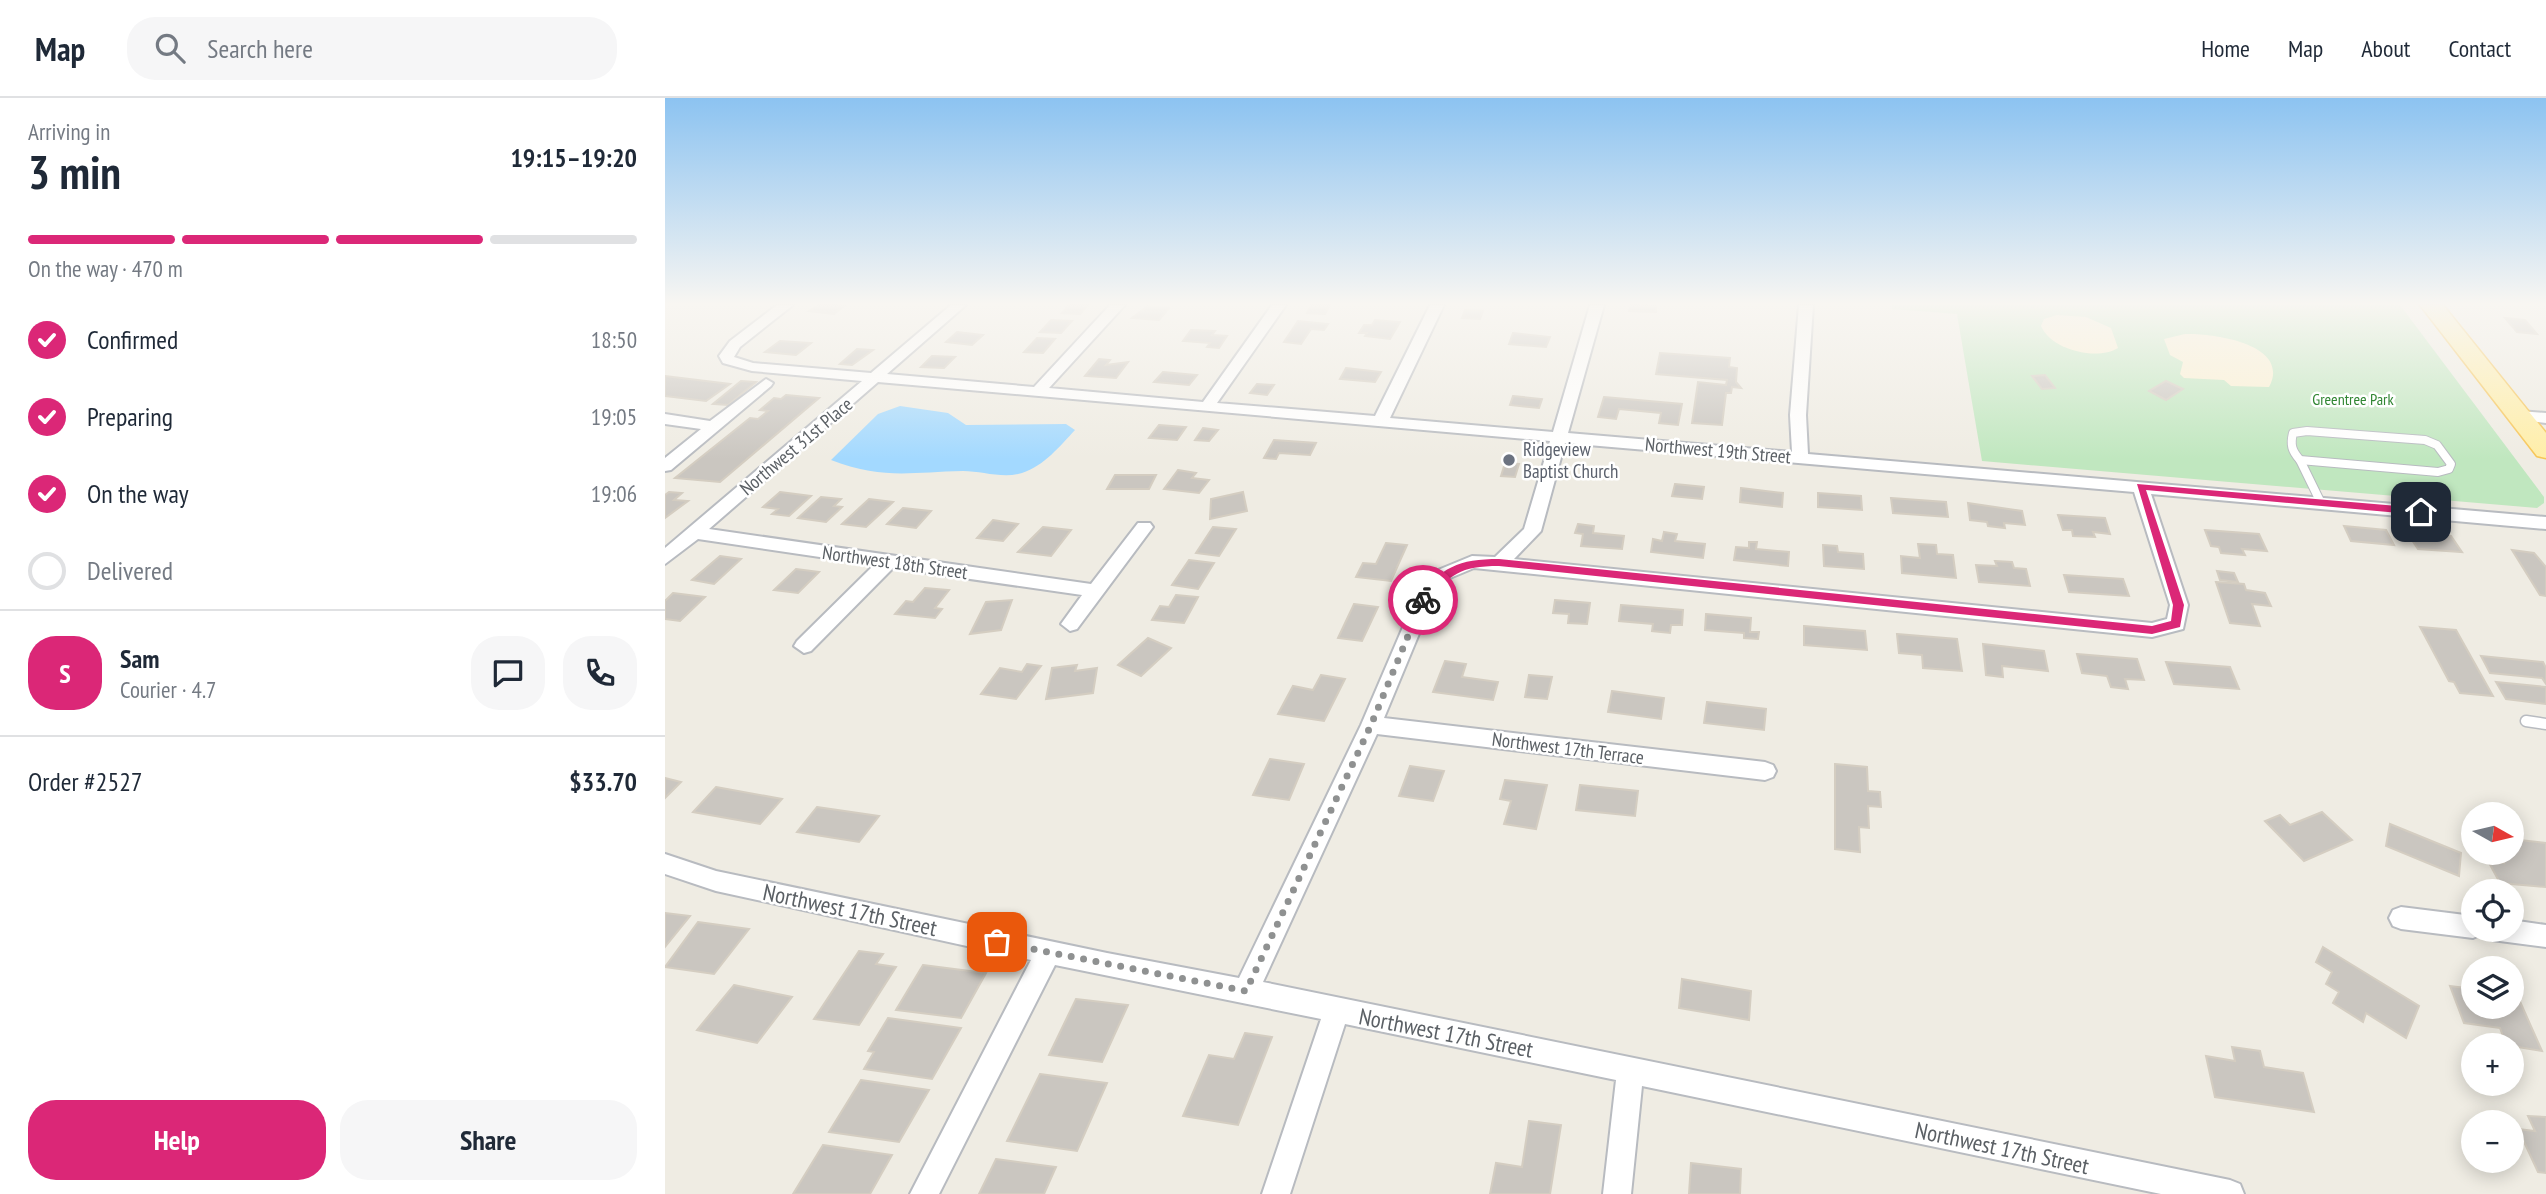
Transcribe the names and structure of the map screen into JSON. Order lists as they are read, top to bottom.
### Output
{
  "streets": {
    "street": [
      "Northwest 31st Place",
      "Northwest 19th Street",
      "Northwest 18th Street",
      "Northwest 17th Terrace",
      "Northwest 17th Street"
    ]
  },
  "crossings": [
    ["Northwest 31st Place", "Northwest 19th Street"],
    ["Northwest 31st Place", "Northwest 18th Street"]
  ],
  "parks": ["Greentree Park"],
  "places": ["Ridgeview Baptist Church"],
  "north": "right",
  "page": {
    "header": "Map",
    "search": "Search here",
    "nav": [
      "Home",
      "Map",
      "About",
      "Contact"
    ],
    "heading": ["3 min", "Arriving in", "19:15–19:20"],
    "panel": [
      "Sam",
      "Courier · 4.7",
      "Order #2527",
      "$33.70"
    ],
    "bar": "On the way · 470 m",
    "list": [
      ["Confirmed", "18:50"],
      ["Preparing", "19:05"],
      ["On the way", "19:06"],
      "Delivered"
    ],
    "round": "S",
    "map_buttons": ["+", "−"],
    "buttons": ["Help", "Share"]
  }
}
